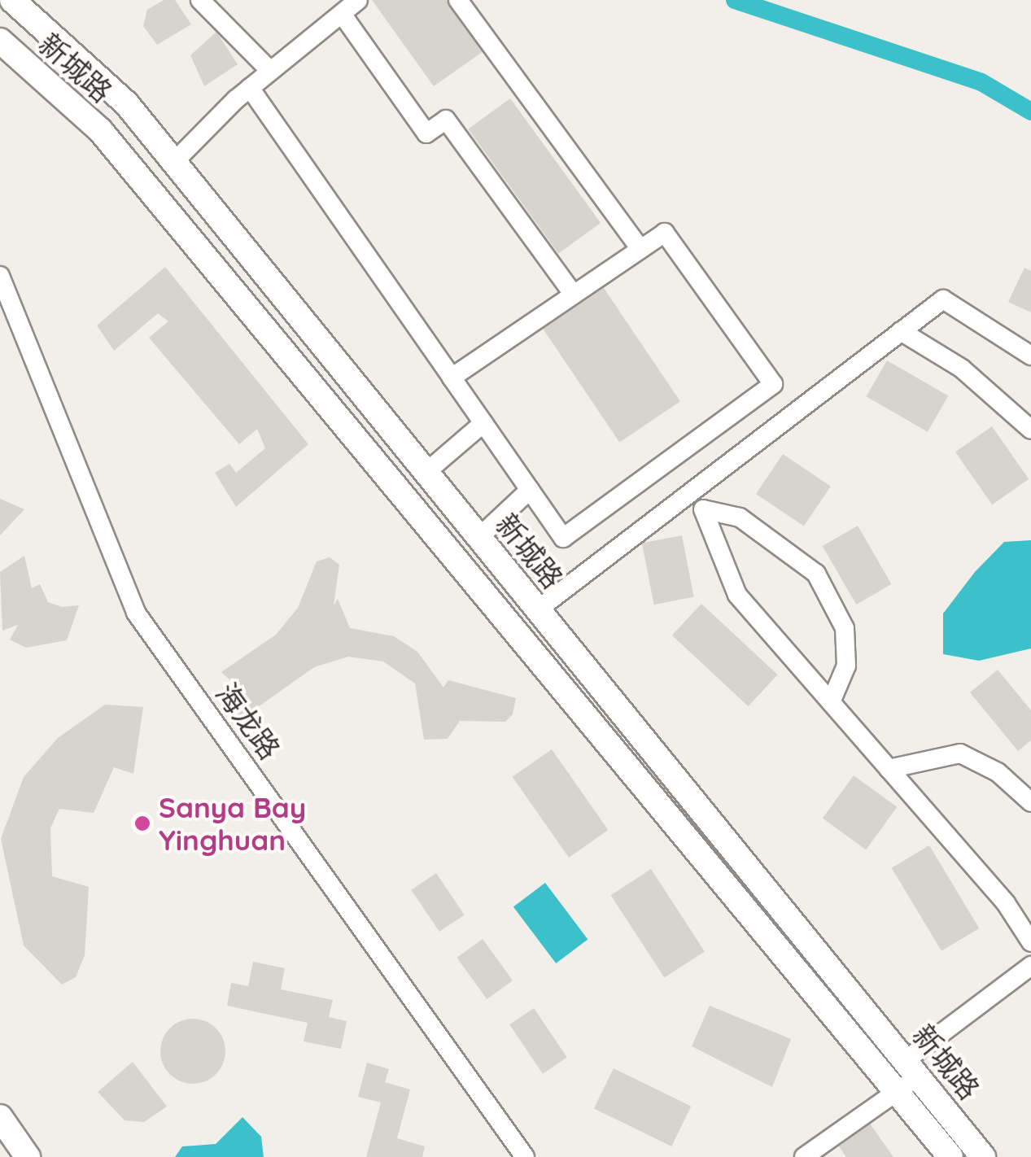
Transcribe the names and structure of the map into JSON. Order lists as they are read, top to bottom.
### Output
{
  "streets": {
    "main road": ["新城路"],
    "street": ["海龙路"]
  },
  "places": ["Sanya Bay Yinghuan"]
}
